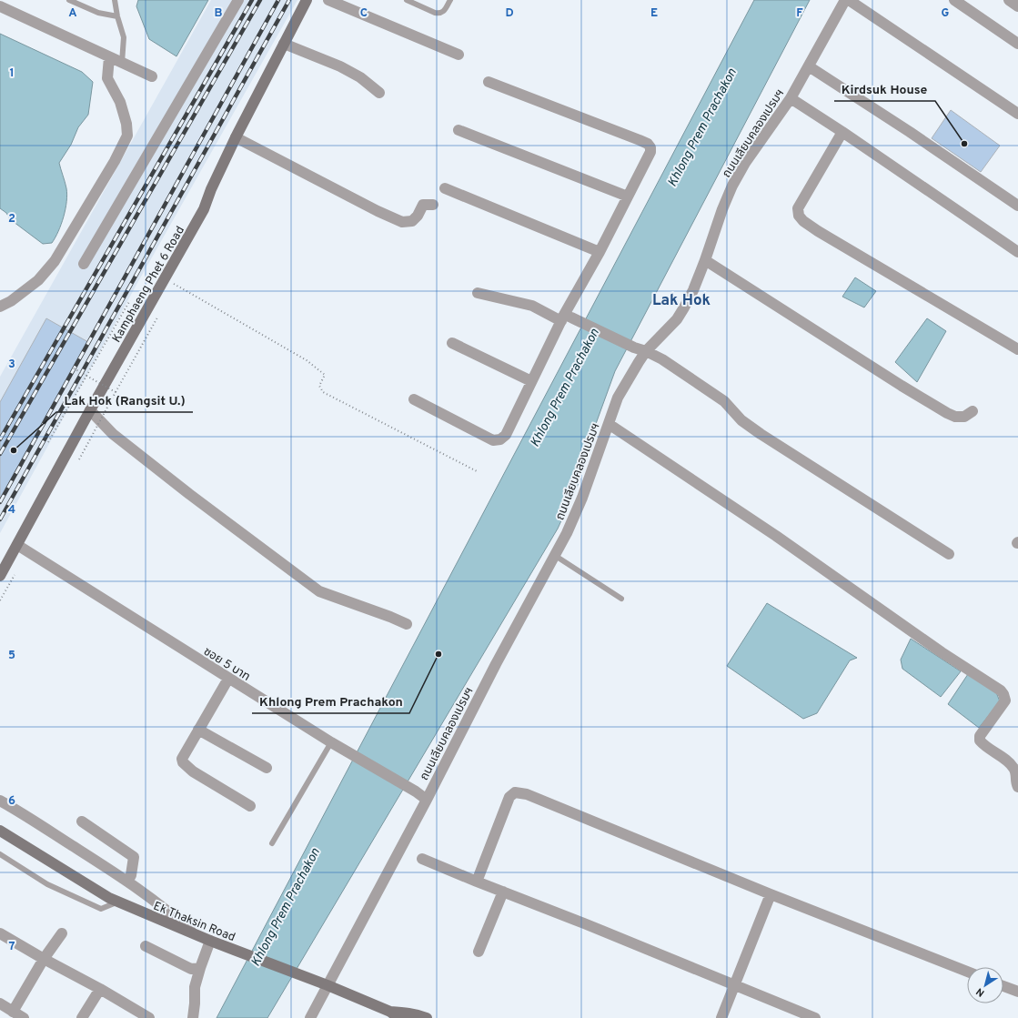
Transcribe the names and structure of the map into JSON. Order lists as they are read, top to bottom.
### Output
{
  "streets": {
    "main road": ["Kamphaeng Phet 6 Road", "Ek Thaksin Road"],
    "street": ["ถนนเลียบคลองเปรมฯ", "ซอย 5 บาท"]
  },
  "crossings": [
    ["ถนนเลียบคลองเปรมฯ", "ซอย 5 บาท"],
    ["ถนนเลียบคลองเปรมฯ", "Ek Thaksin Road"],
    ["Kamphaeng Phet 6 Road", "ซอย 5 บาท"]
  ],
  "districts": ["Lak Hok"],
  "water": ["Khlong Prem Prachakon"],
  "places": ["Kirdsuk House", "Lak Hok (Rangsit U.)", "Khlong Prem Prachakon"],
  "north": "bottom left",
  "grid": {
    "columns": [
      "A",
      "B",
      "C",
      "D",
      "E",
      "F",
      "G"
    ],
    "rows": [
      "1",
      "2",
      "3",
      "4",
      "5",
      "6",
      "7"
    ]
  }
}
